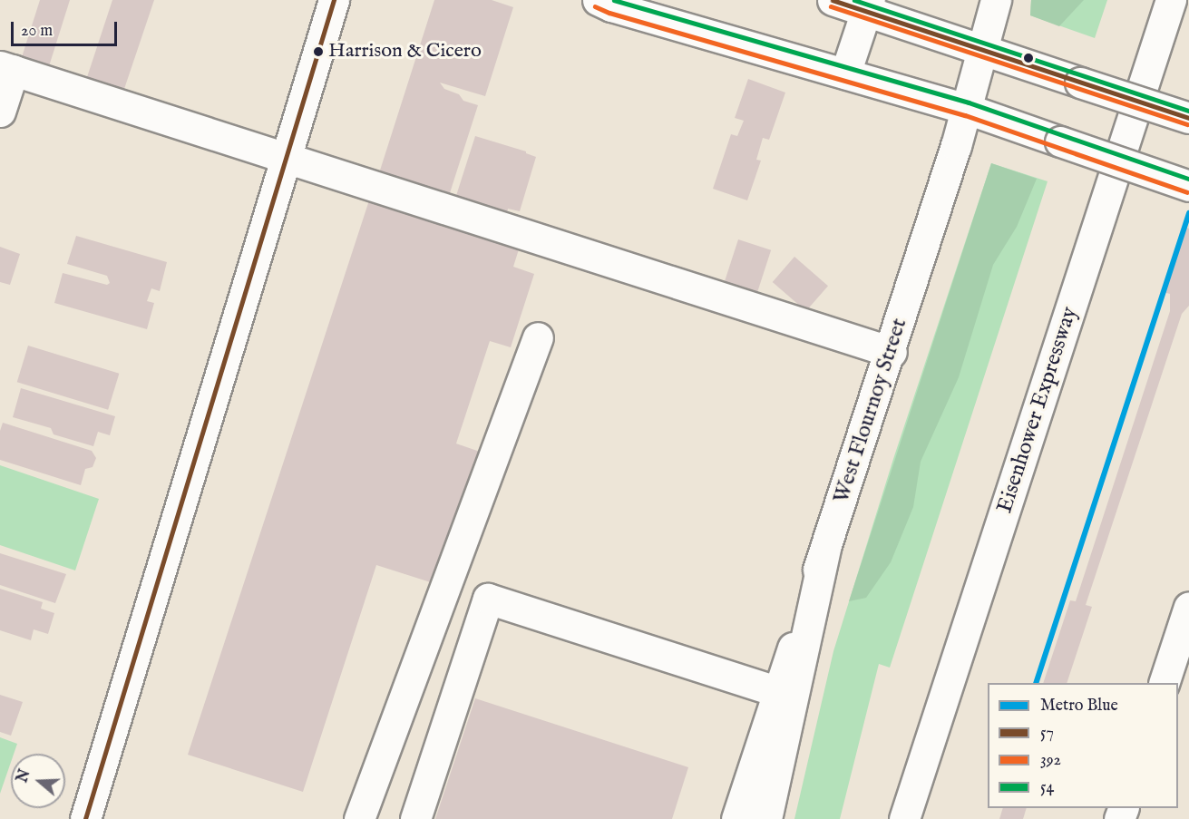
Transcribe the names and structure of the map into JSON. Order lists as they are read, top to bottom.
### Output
{
  "streets": {
    "main road": ["Eisenhower Expressway", "West Flournoy Street"]
  },
  "places": ["Harrison & Cicero"],
  "lines": [
    "transit line 57",
    "transit line 54",
    "transit line 392",
    "metro line Blue"
  ],
  "legend": [
    "Metro Blue",
    "57",
    "392",
    "54"
  ],
  "scale_bar": "20 m",
  "north": "left"
}
